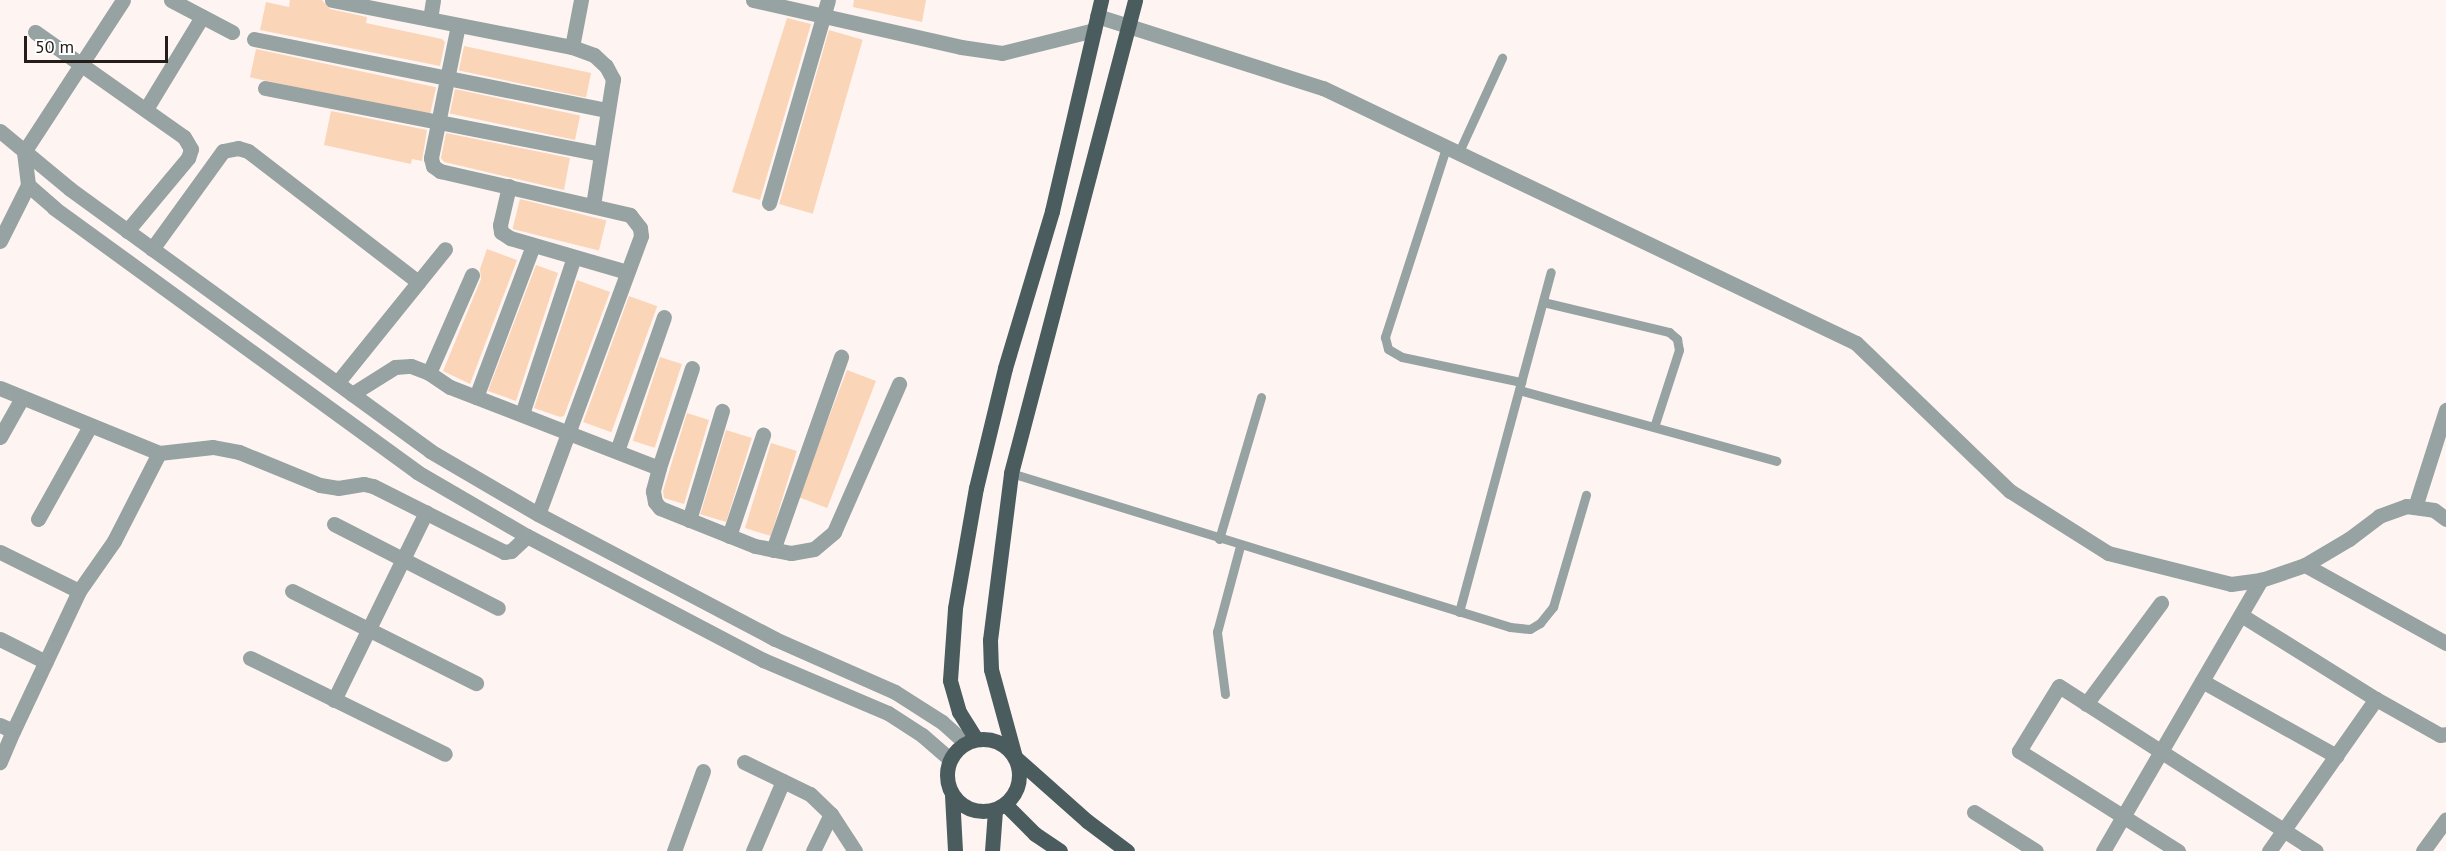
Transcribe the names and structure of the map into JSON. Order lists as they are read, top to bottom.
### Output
{
  "scale_bar": "50 m"
}
